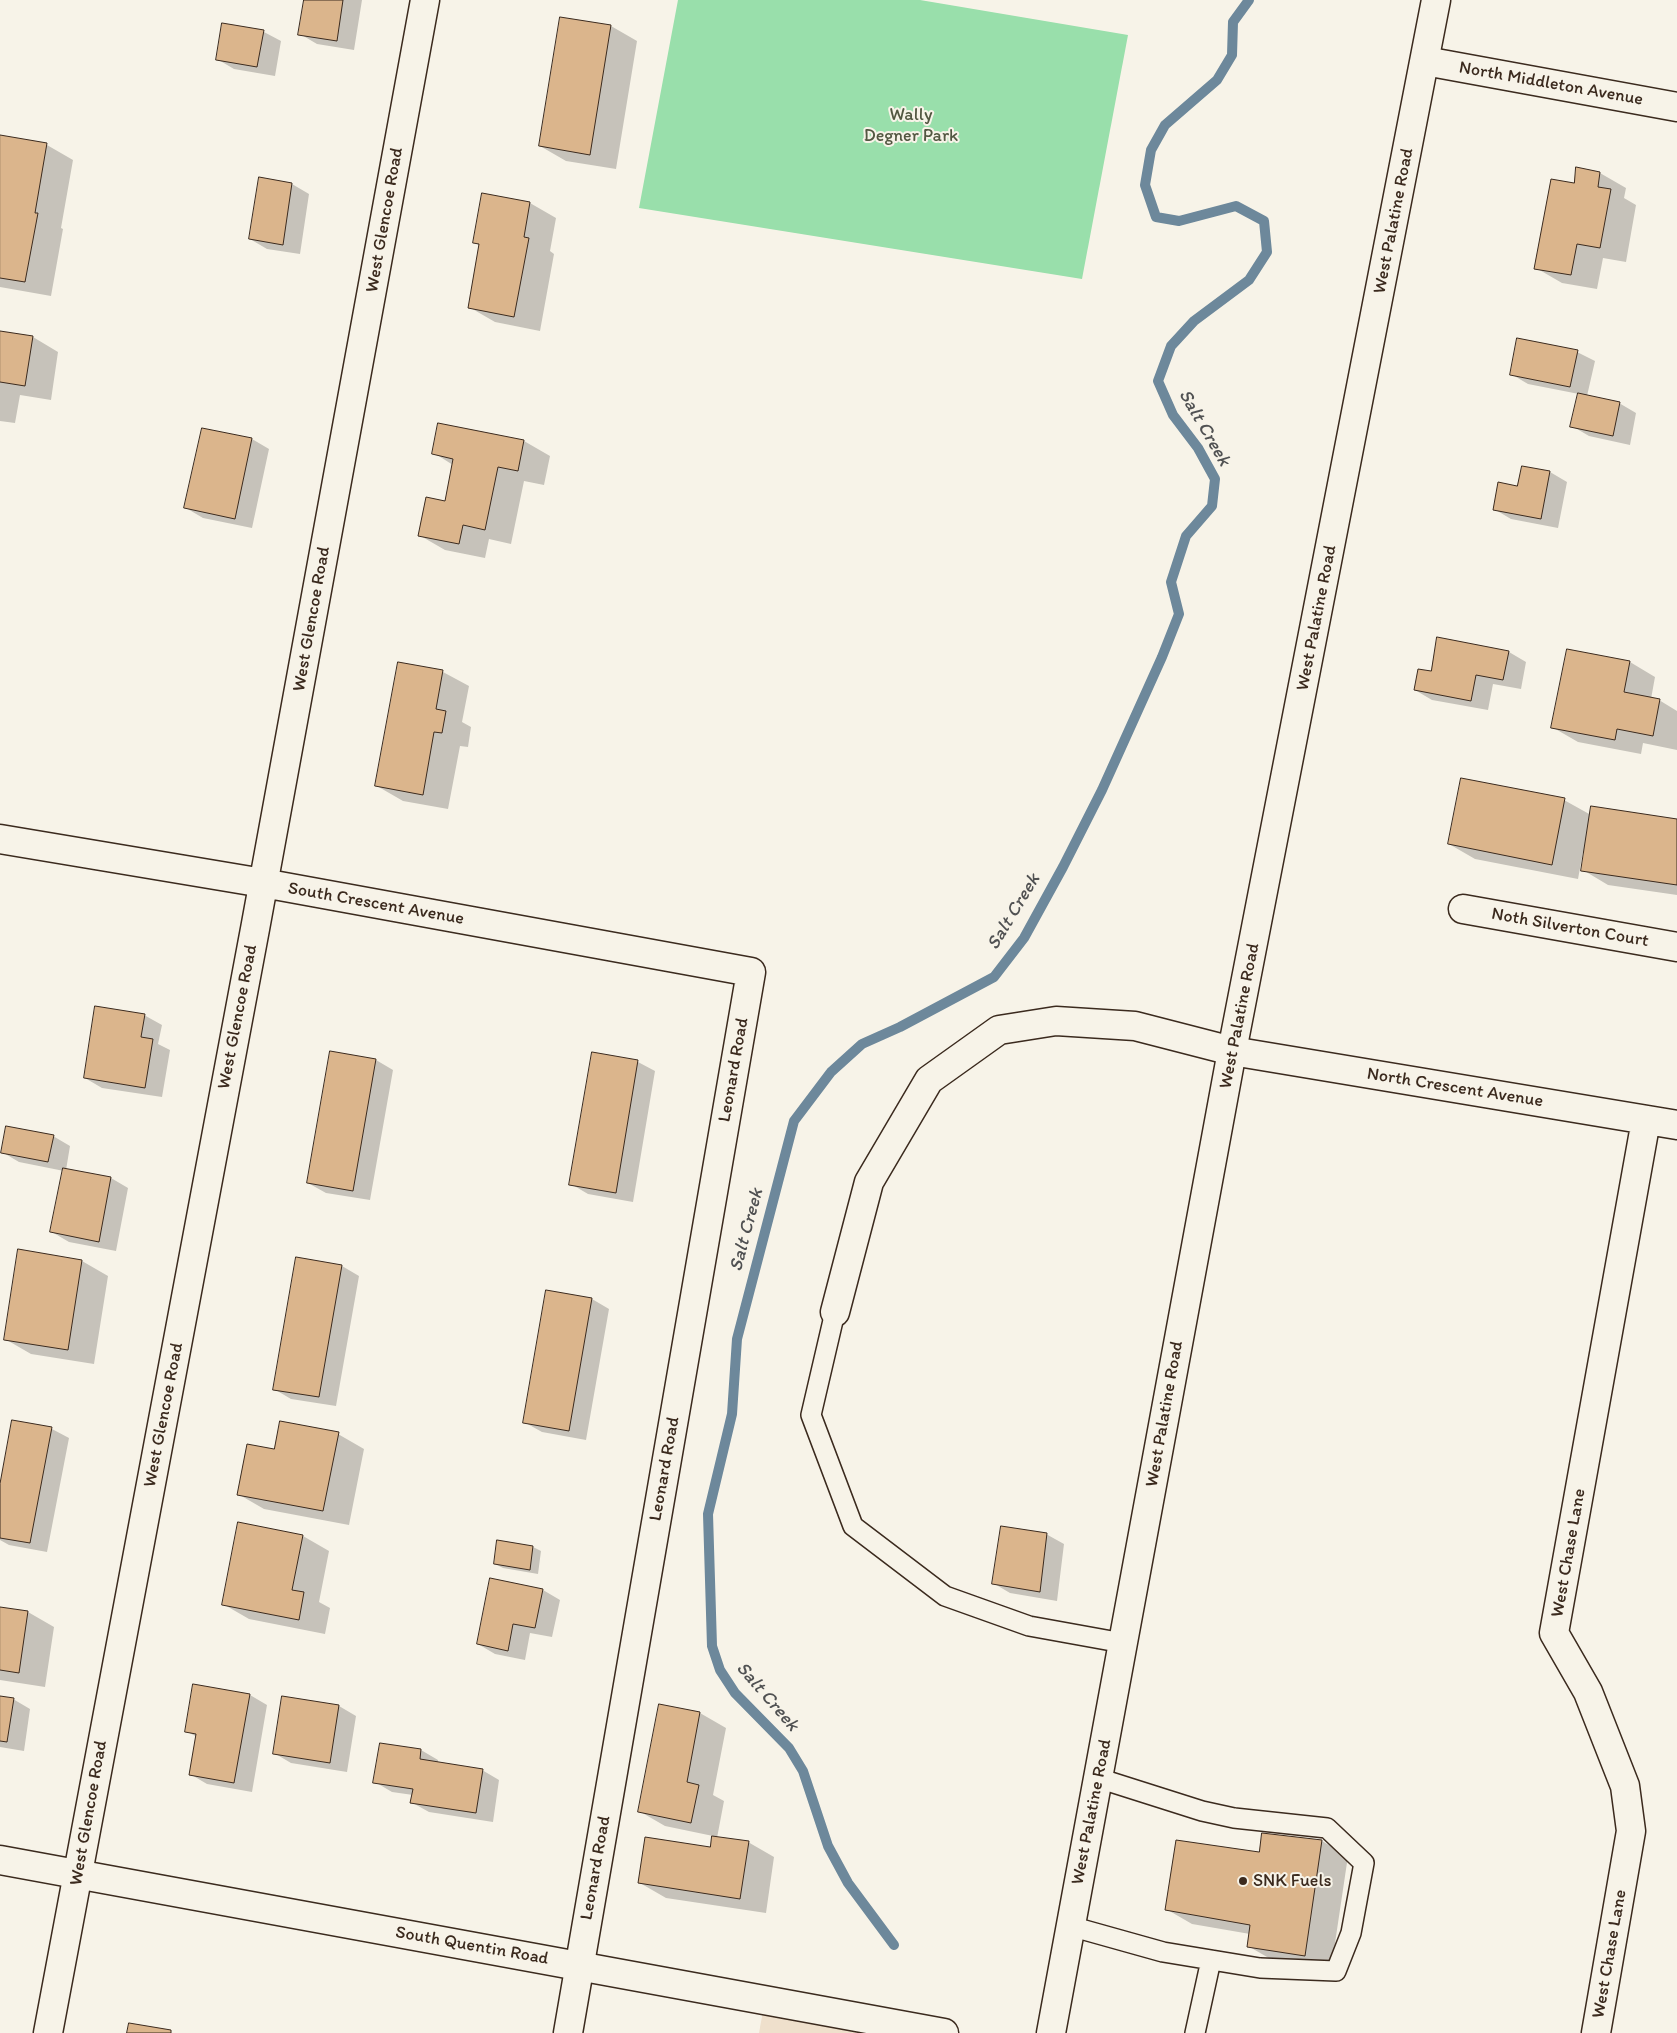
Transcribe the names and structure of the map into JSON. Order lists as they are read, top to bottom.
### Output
{
  "streets": {
    "street": [
      "North Middleton Avenue",
      "West Glencoe Road",
      "West Palatine Road",
      "South Crescent Avenue",
      "Noth Silverton Court",
      "Leonard Road",
      "North Crescent Avenue",
      "West Chase Lane",
      "South Quentin Road"
    ]
  },
  "crossings": [
    ["North Middleton Avenue", "West Palatine Road"],
    ["West Glencoe Road", "South Crescent Avenue"],
    ["West Glencoe Road", "South Quentin Road"],
    ["West Palatine Road", "North Crescent Avenue"],
    ["South Crescent Avenue", "Leonard Road"],
    ["Leonard Road", "South Quentin Road"],
    ["North Crescent Avenue", "West Chase Lane"]
  ],
  "water": ["Salt Creek"],
  "parks": ["Wally Degner Park"],
  "places": ["SNK Fuels"]
}
